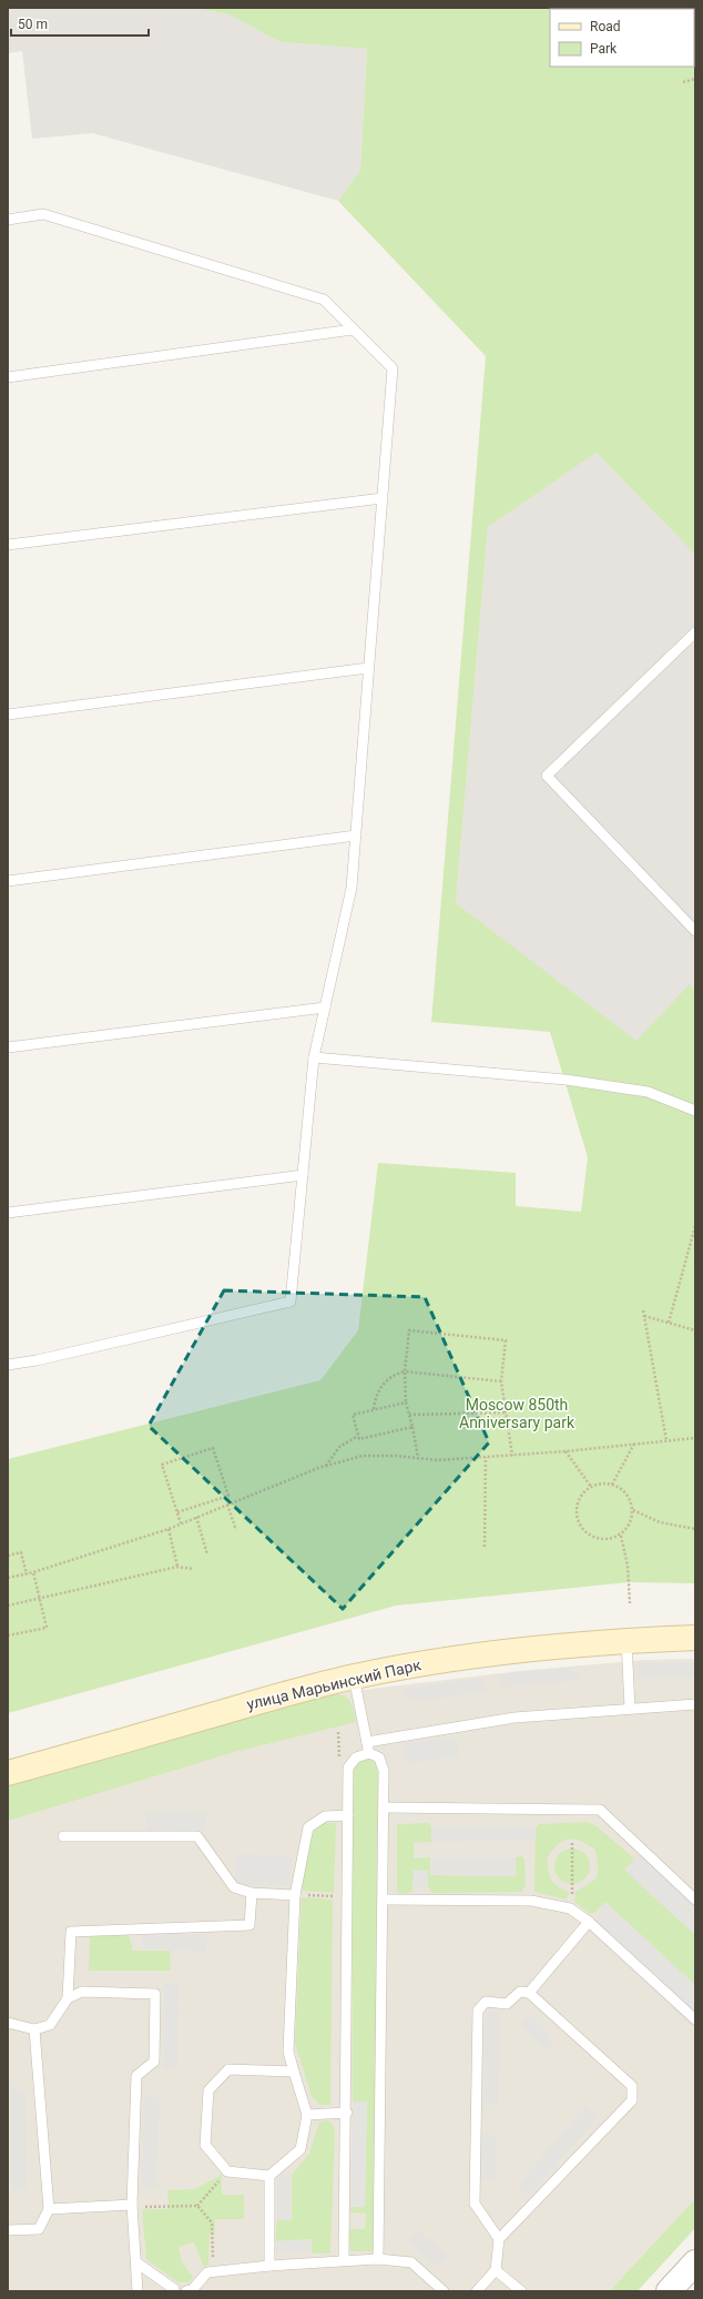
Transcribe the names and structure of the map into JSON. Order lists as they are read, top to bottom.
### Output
{
  "streets": {
    "main road": ["улица Марьинский Парк"]
  },
  "parks": ["Moscow 850th Anniversary park"],
  "legend": ["Road", "Park"],
  "scale_bar": "50 m"
}
